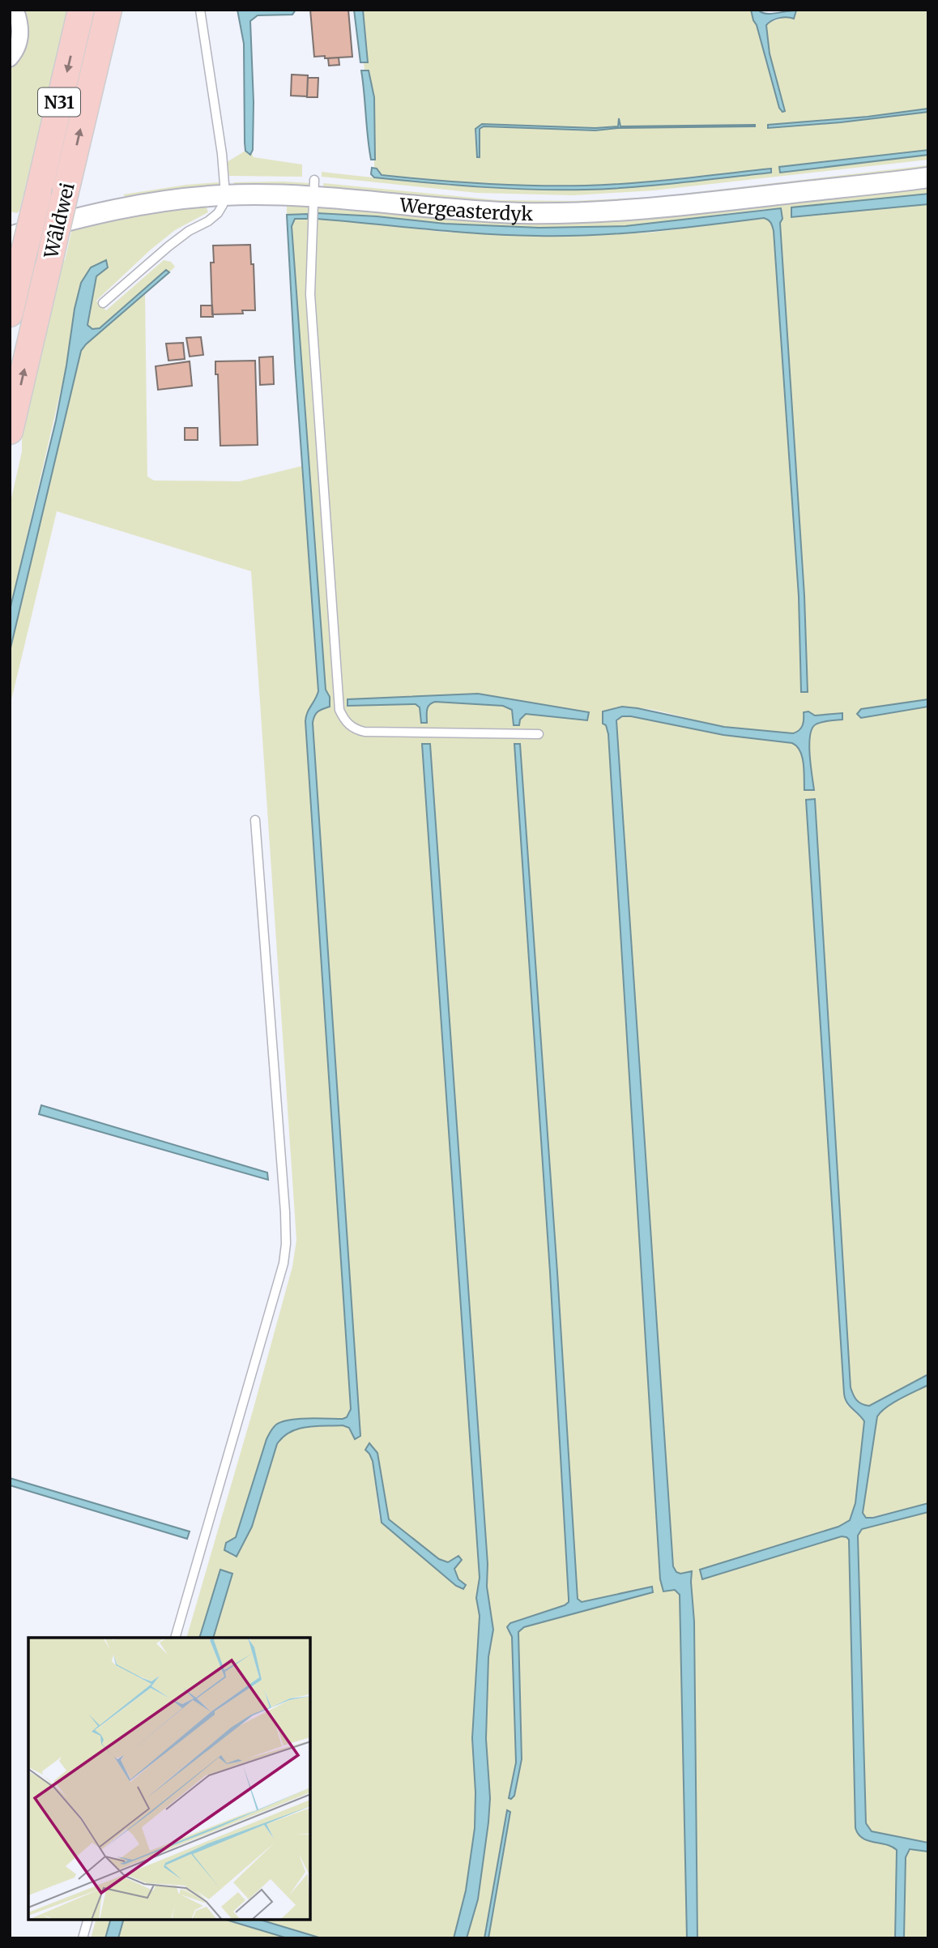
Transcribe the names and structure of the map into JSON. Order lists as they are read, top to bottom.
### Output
{
  "streets": {
    "highway": ["N31", "Wâldwei"],
    "street": ["Wergeasterdyk"]
  }
}
